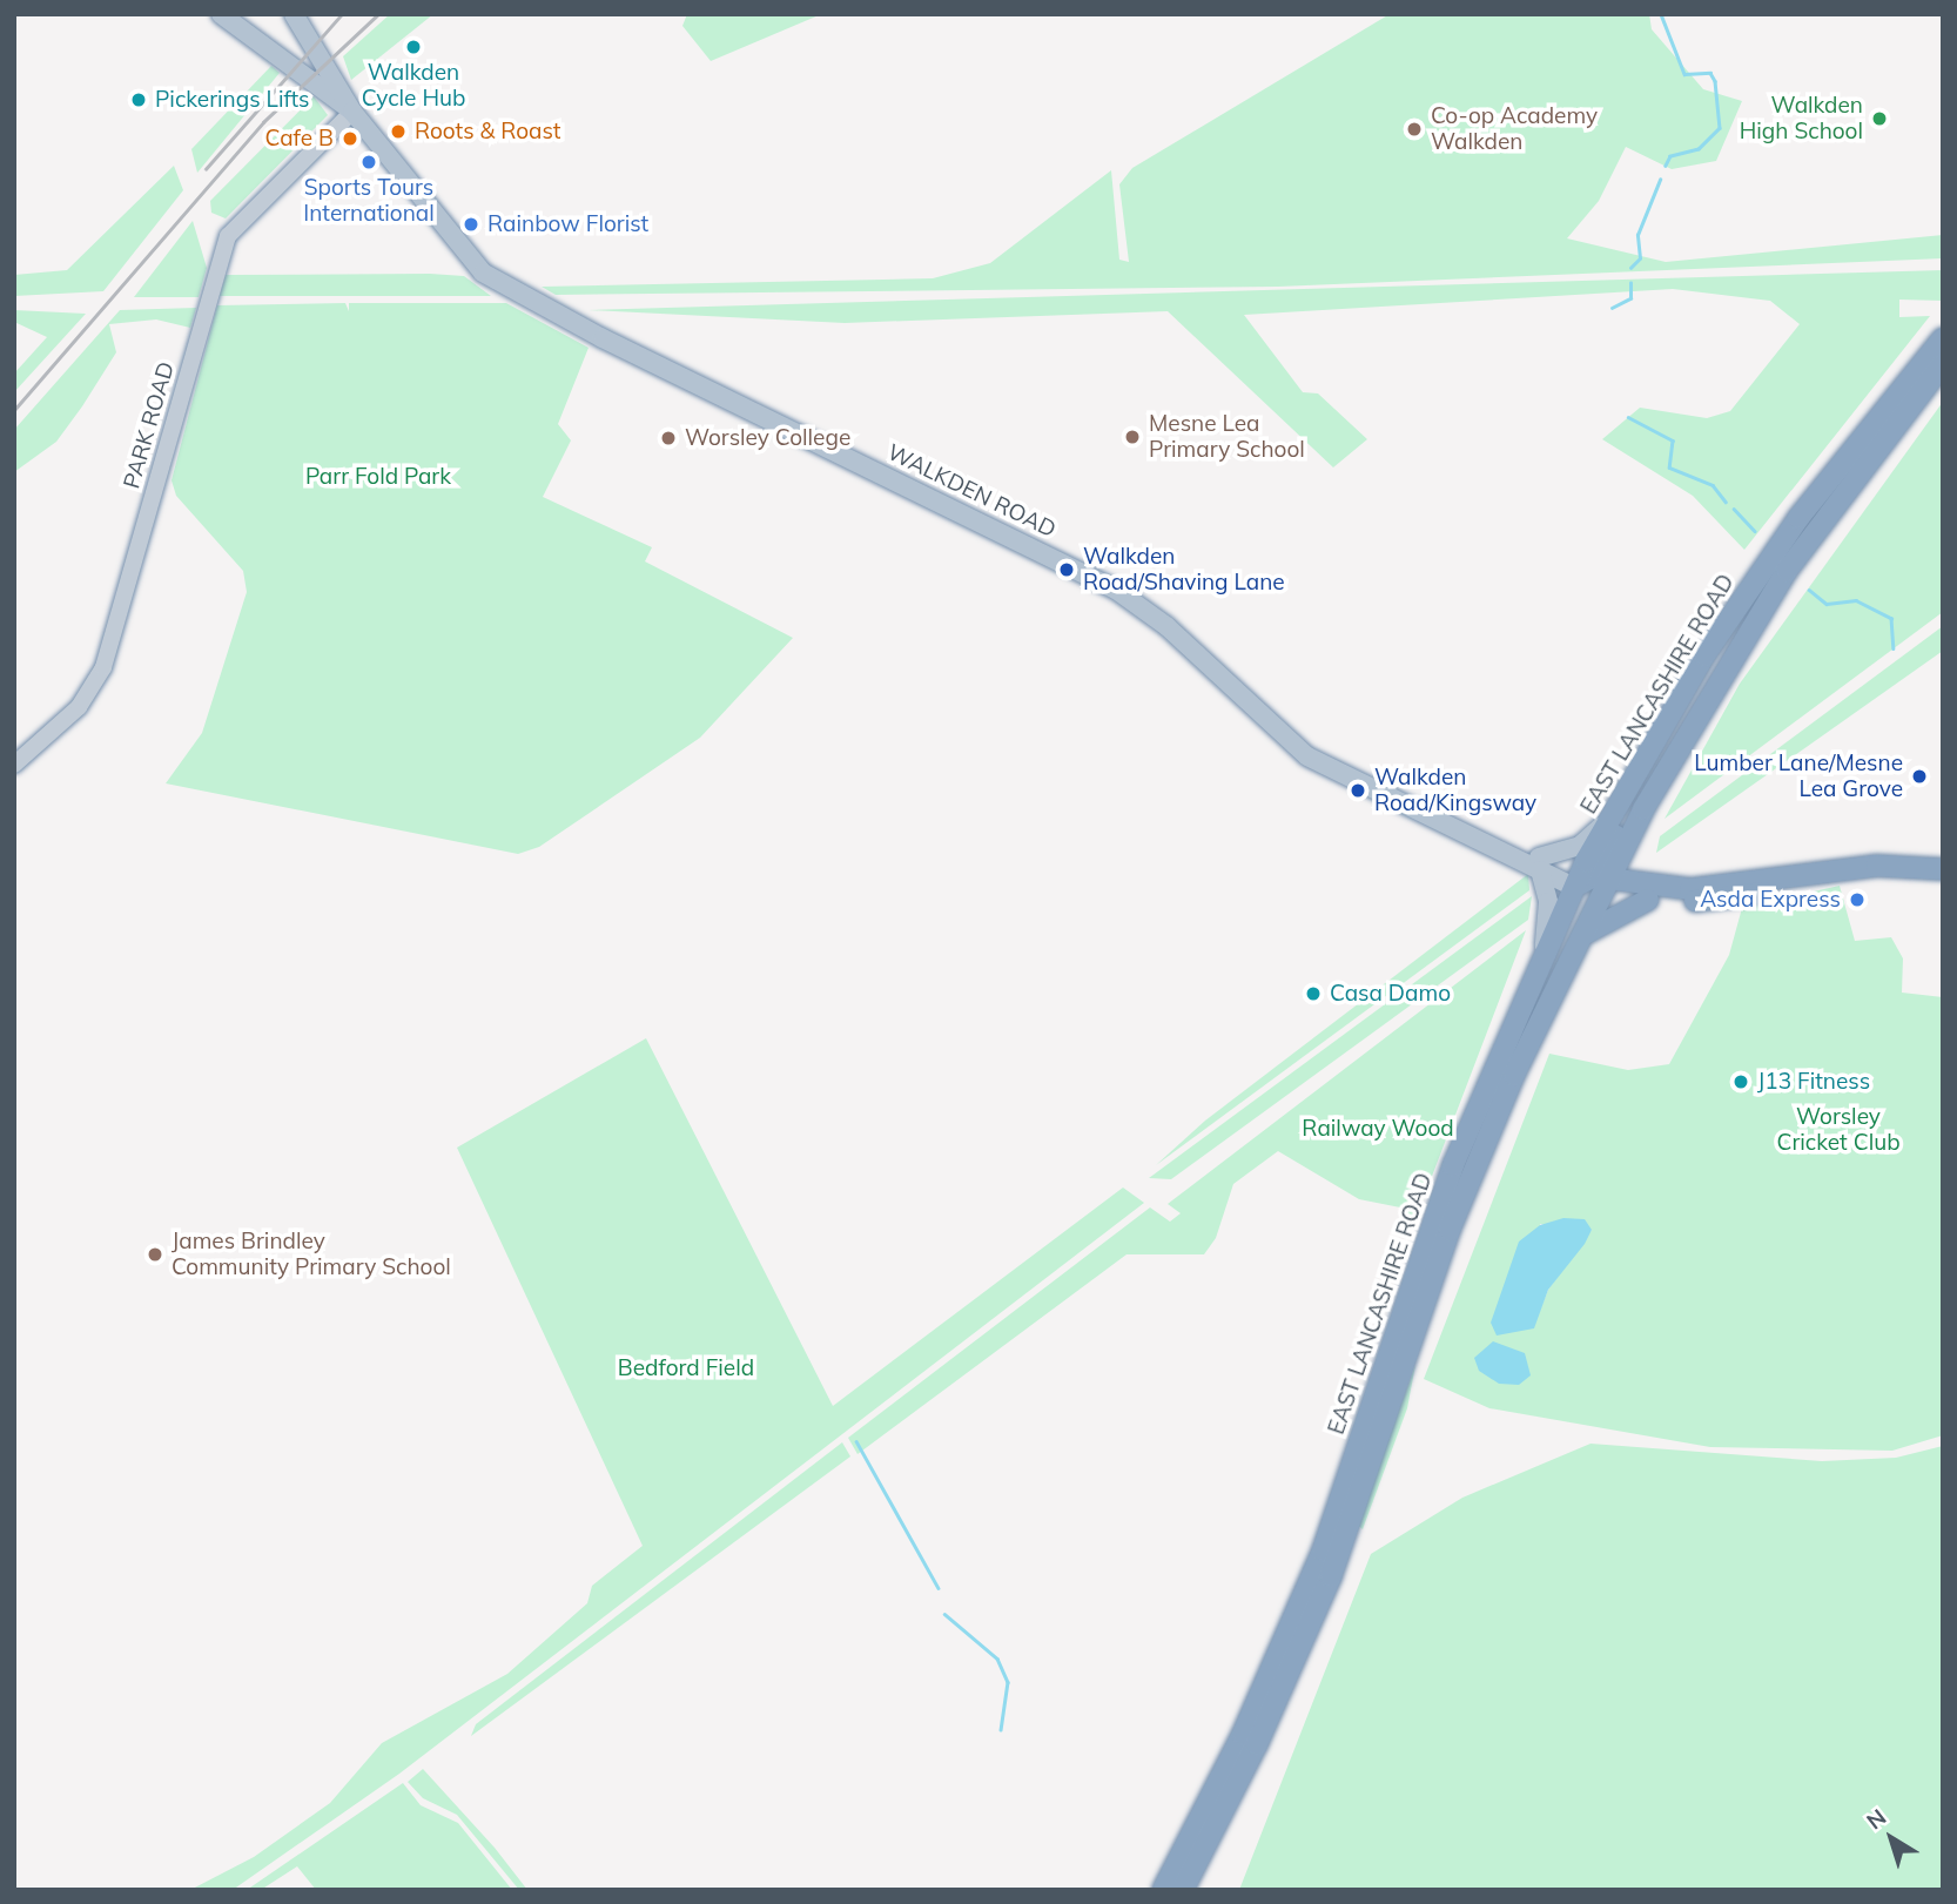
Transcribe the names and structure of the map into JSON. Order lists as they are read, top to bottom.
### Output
{
  "streets": {
    "highway": ["WALKDEN ROAD", "EAST LANCASHIRE ROAD"],
    "street": ["PARK ROAD"]
  },
  "crossings": [
    ["PARK ROAD", "WALKDEN ROAD"],
    ["WALKDEN ROAD", "EAST LANCASHIRE ROAD"]
  ],
  "parks": [
    "Parr Fold Park",
    "Worsley Cricket Club",
    "Railway Wood",
    "Bedford Field"
  ],
  "places": [
    "Walkden Cycle Hub",
    "Pickerings Lifts",
    "Walkden High School",
    "Co-op Academy Walkden",
    "Roots & Roast",
    "Cafe B",
    "Sports Tours International",
    "Rainbow Florist",
    "Mesne Lea Primary School",
    "Worsley College",
    "Walkden Road/Shaving Lane",
    "Lumber Lane/Mesne Lea Grove",
    "Walkden Road/Kingsway",
    "Asda Express",
    "Casa Damo",
    "J13 Fitness",
    "James Brindley Community Primary School"
  ],
  "north": "top left"
}
